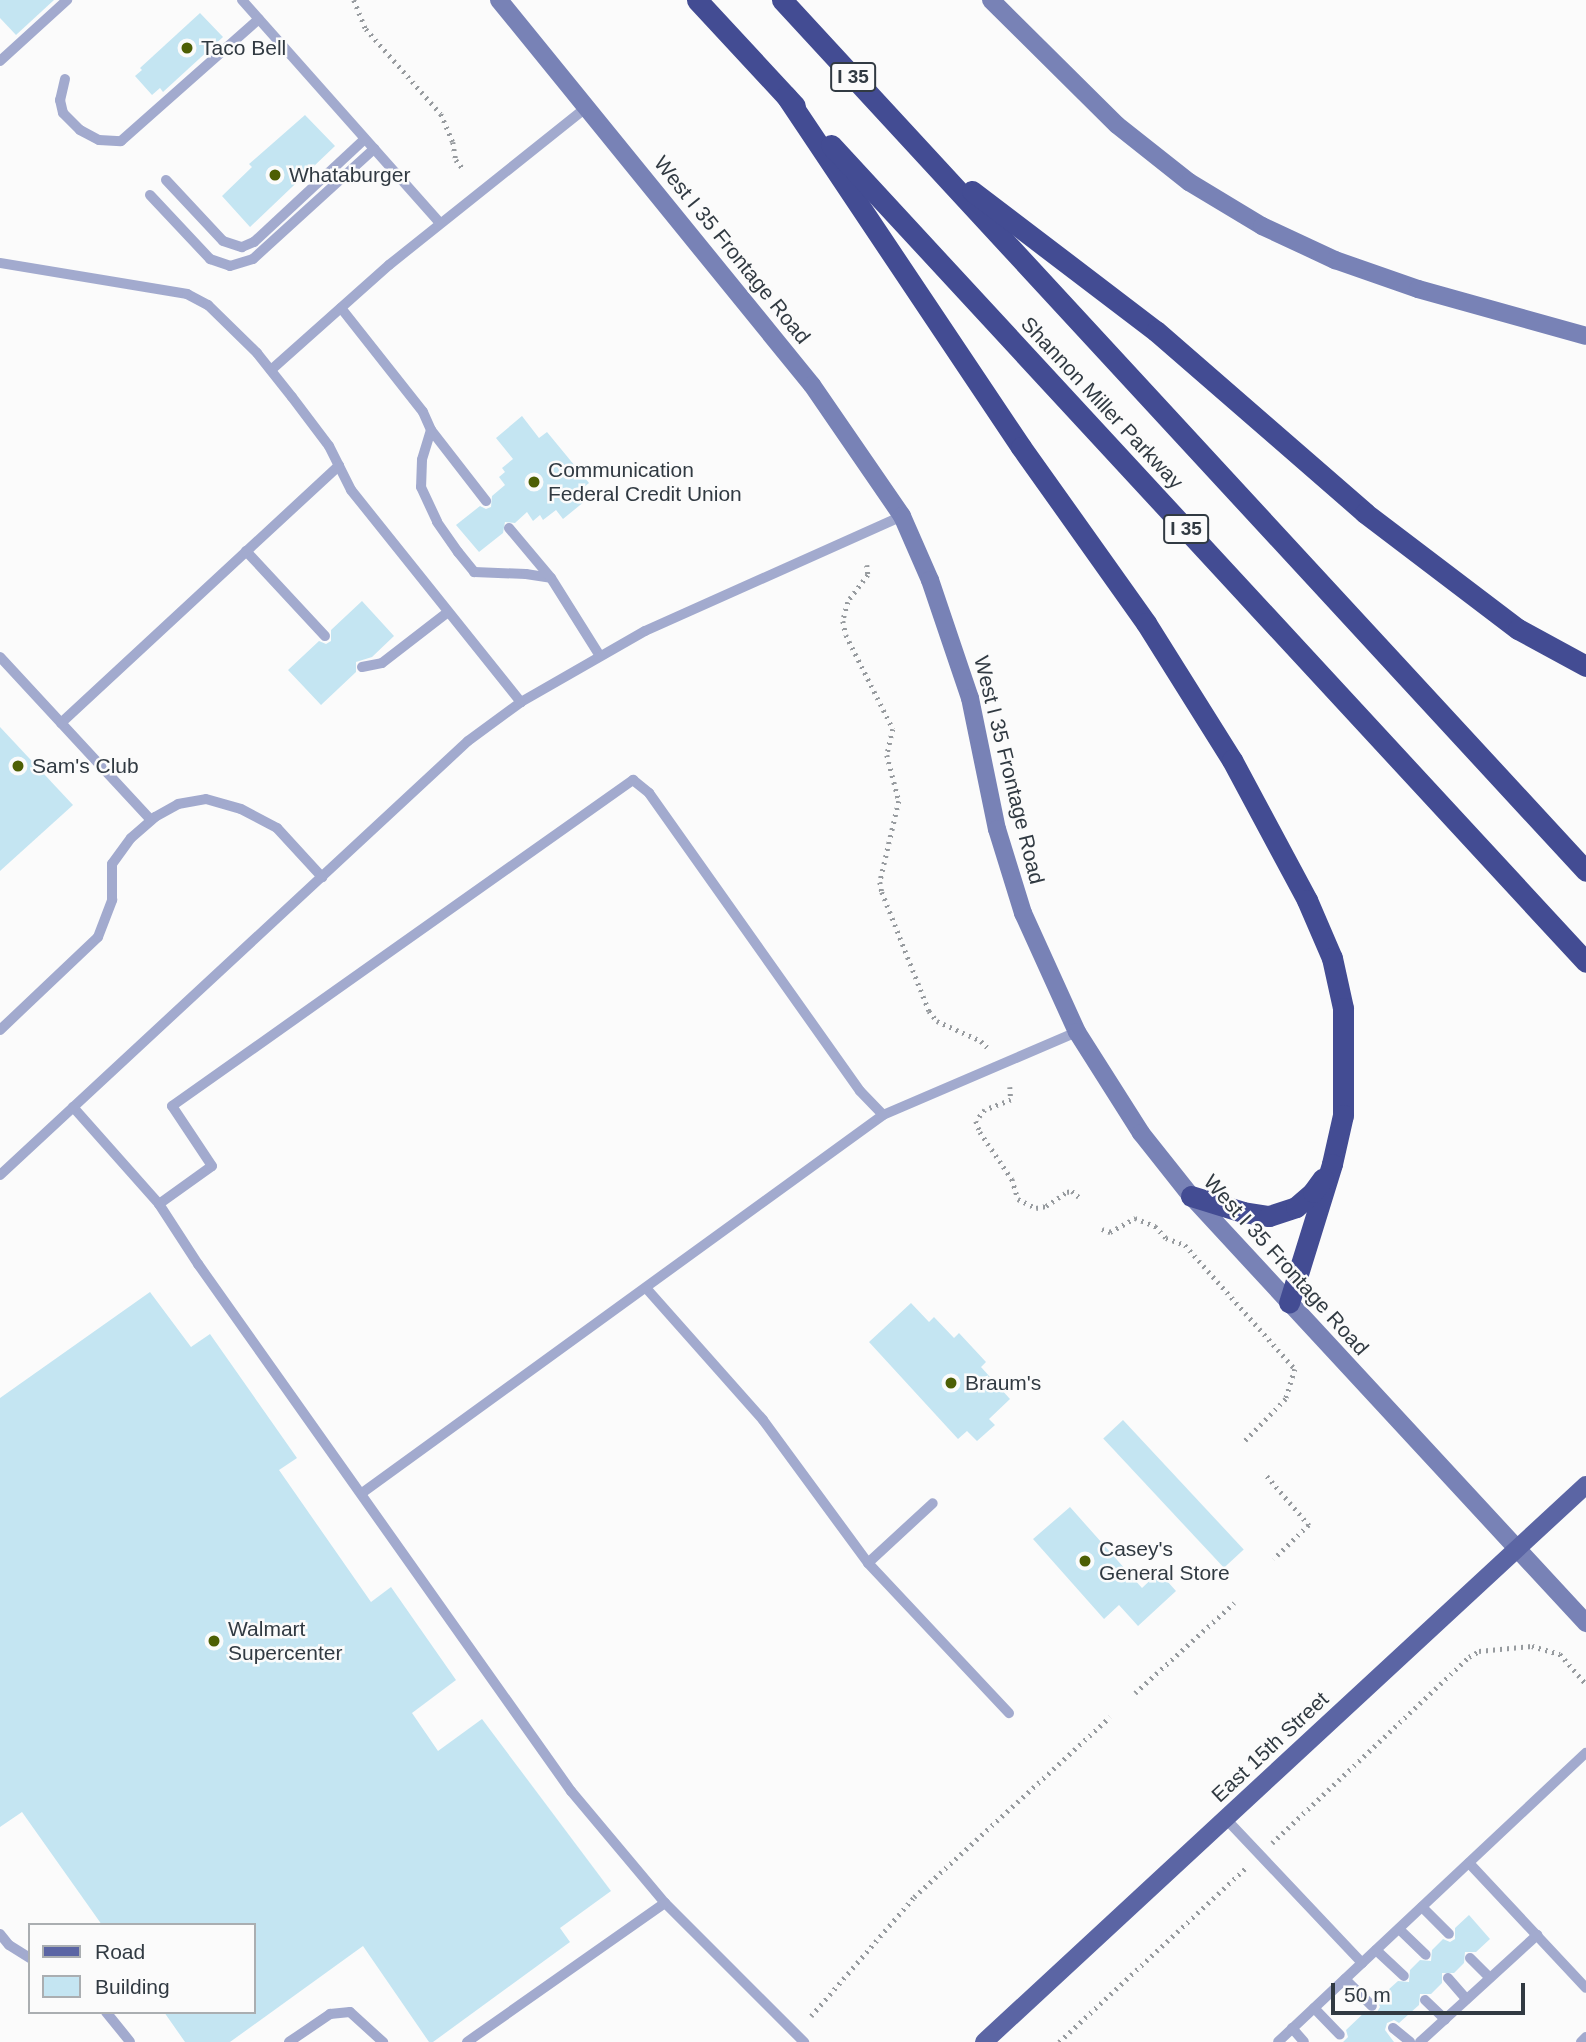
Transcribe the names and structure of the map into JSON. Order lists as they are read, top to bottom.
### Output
{
  "streets": {
    "highway": ["I 35", "Shannon Miller Parkway"],
    "main road": ["East 15th Street"],
    "street": ["West I 35 Frontage Road"]
  },
  "crossings": [
    ["West I 35 Frontage Road", "East 15th Street"]
  ],
  "places": [
    "Taco Bell",
    "Whataburger",
    "Communication Federal Credit Union",
    "Sam's Club",
    "Braum's",
    "Casey's General Store",
    "Walmart Supercenter"
  ],
  "legend": ["Road", "Building"],
  "scale_bar": "50 m"
}
